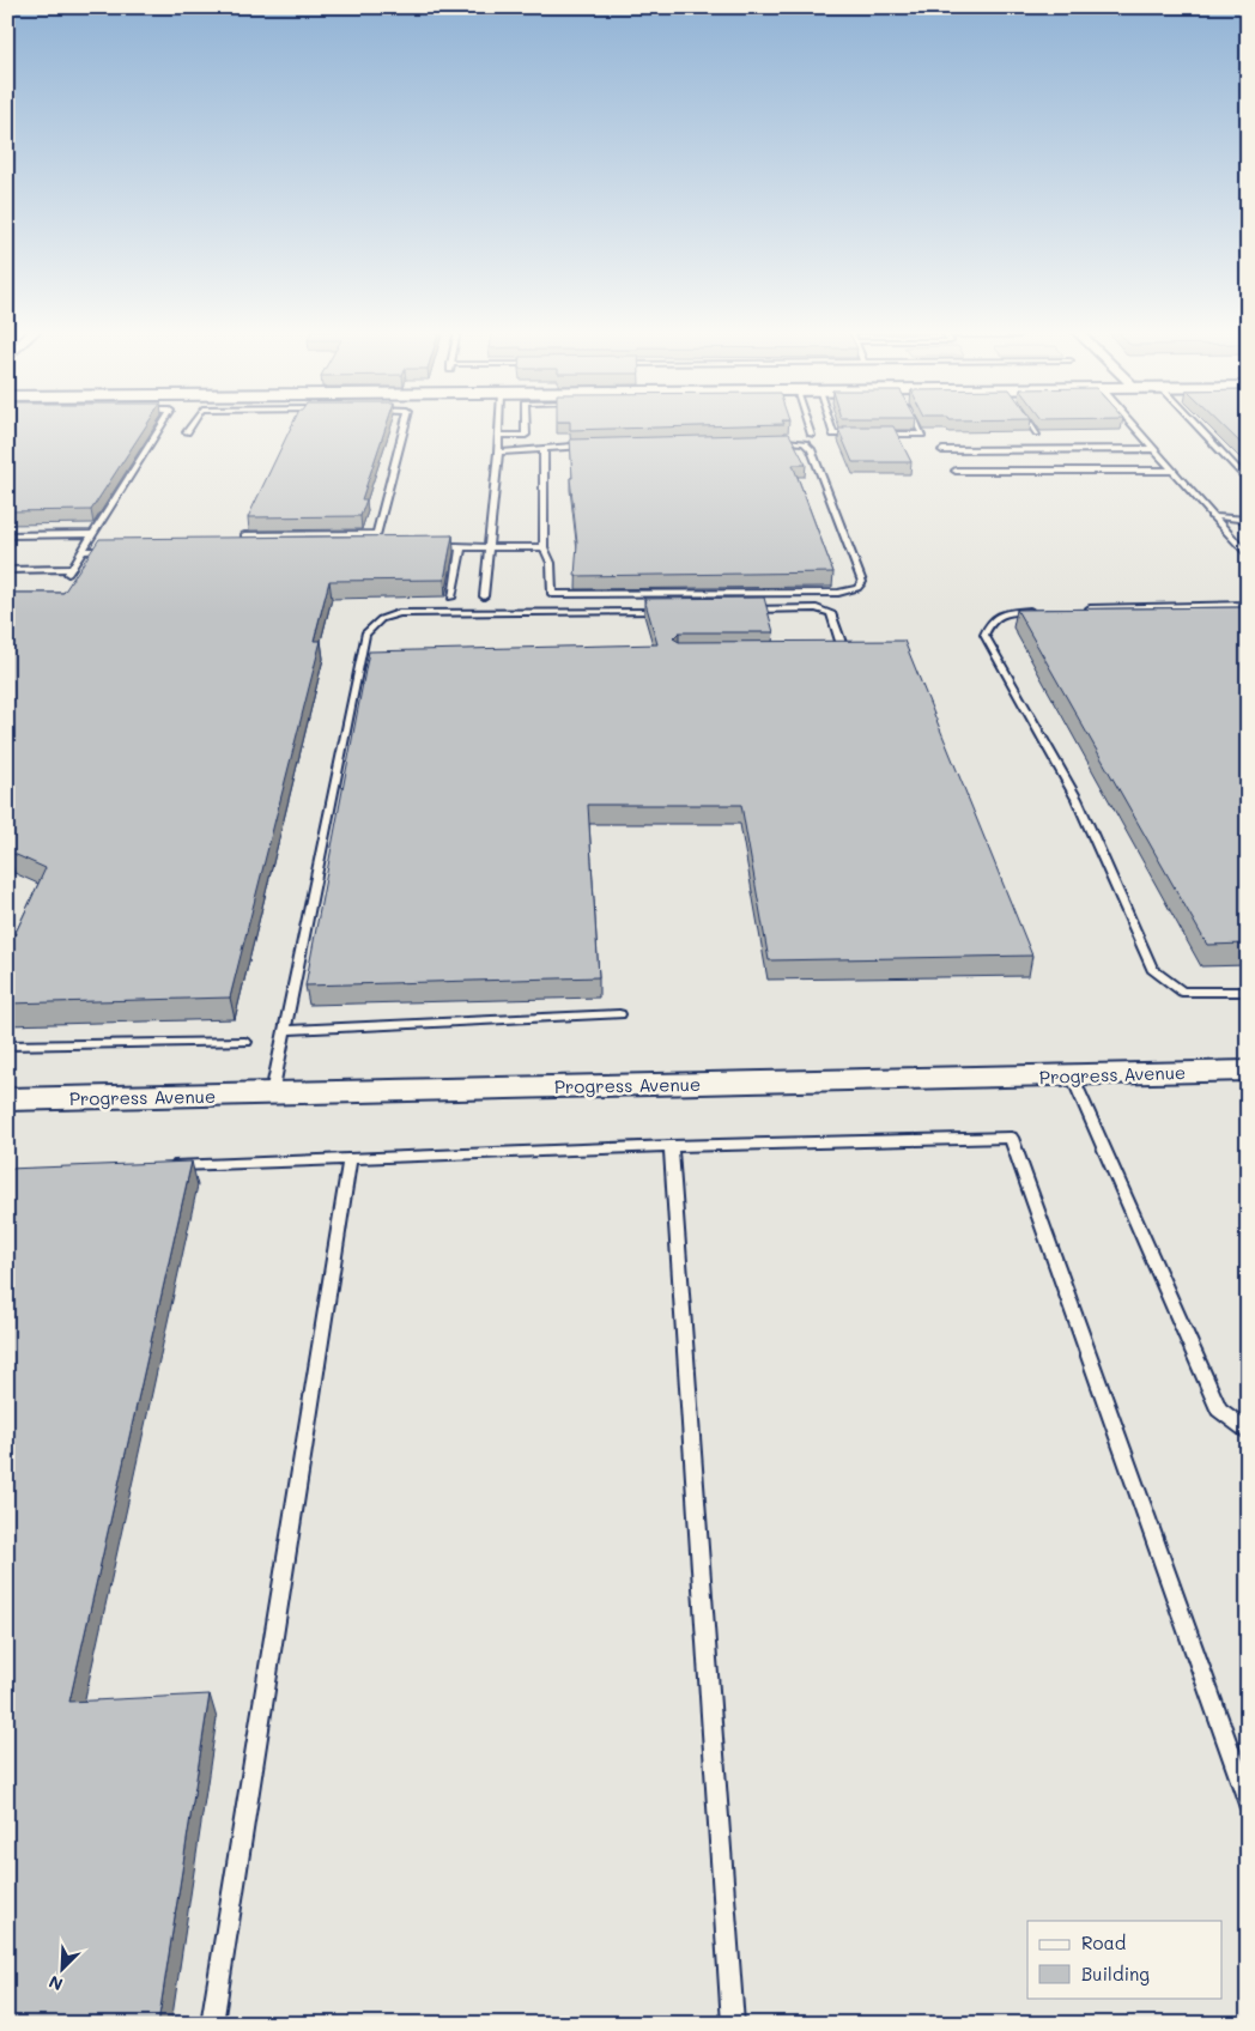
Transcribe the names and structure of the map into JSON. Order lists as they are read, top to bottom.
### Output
{
  "streets": {
    "street": ["Progress Avenue"]
  },
  "legend": ["Road", "Building"],
  "north": "bottom left"
}
